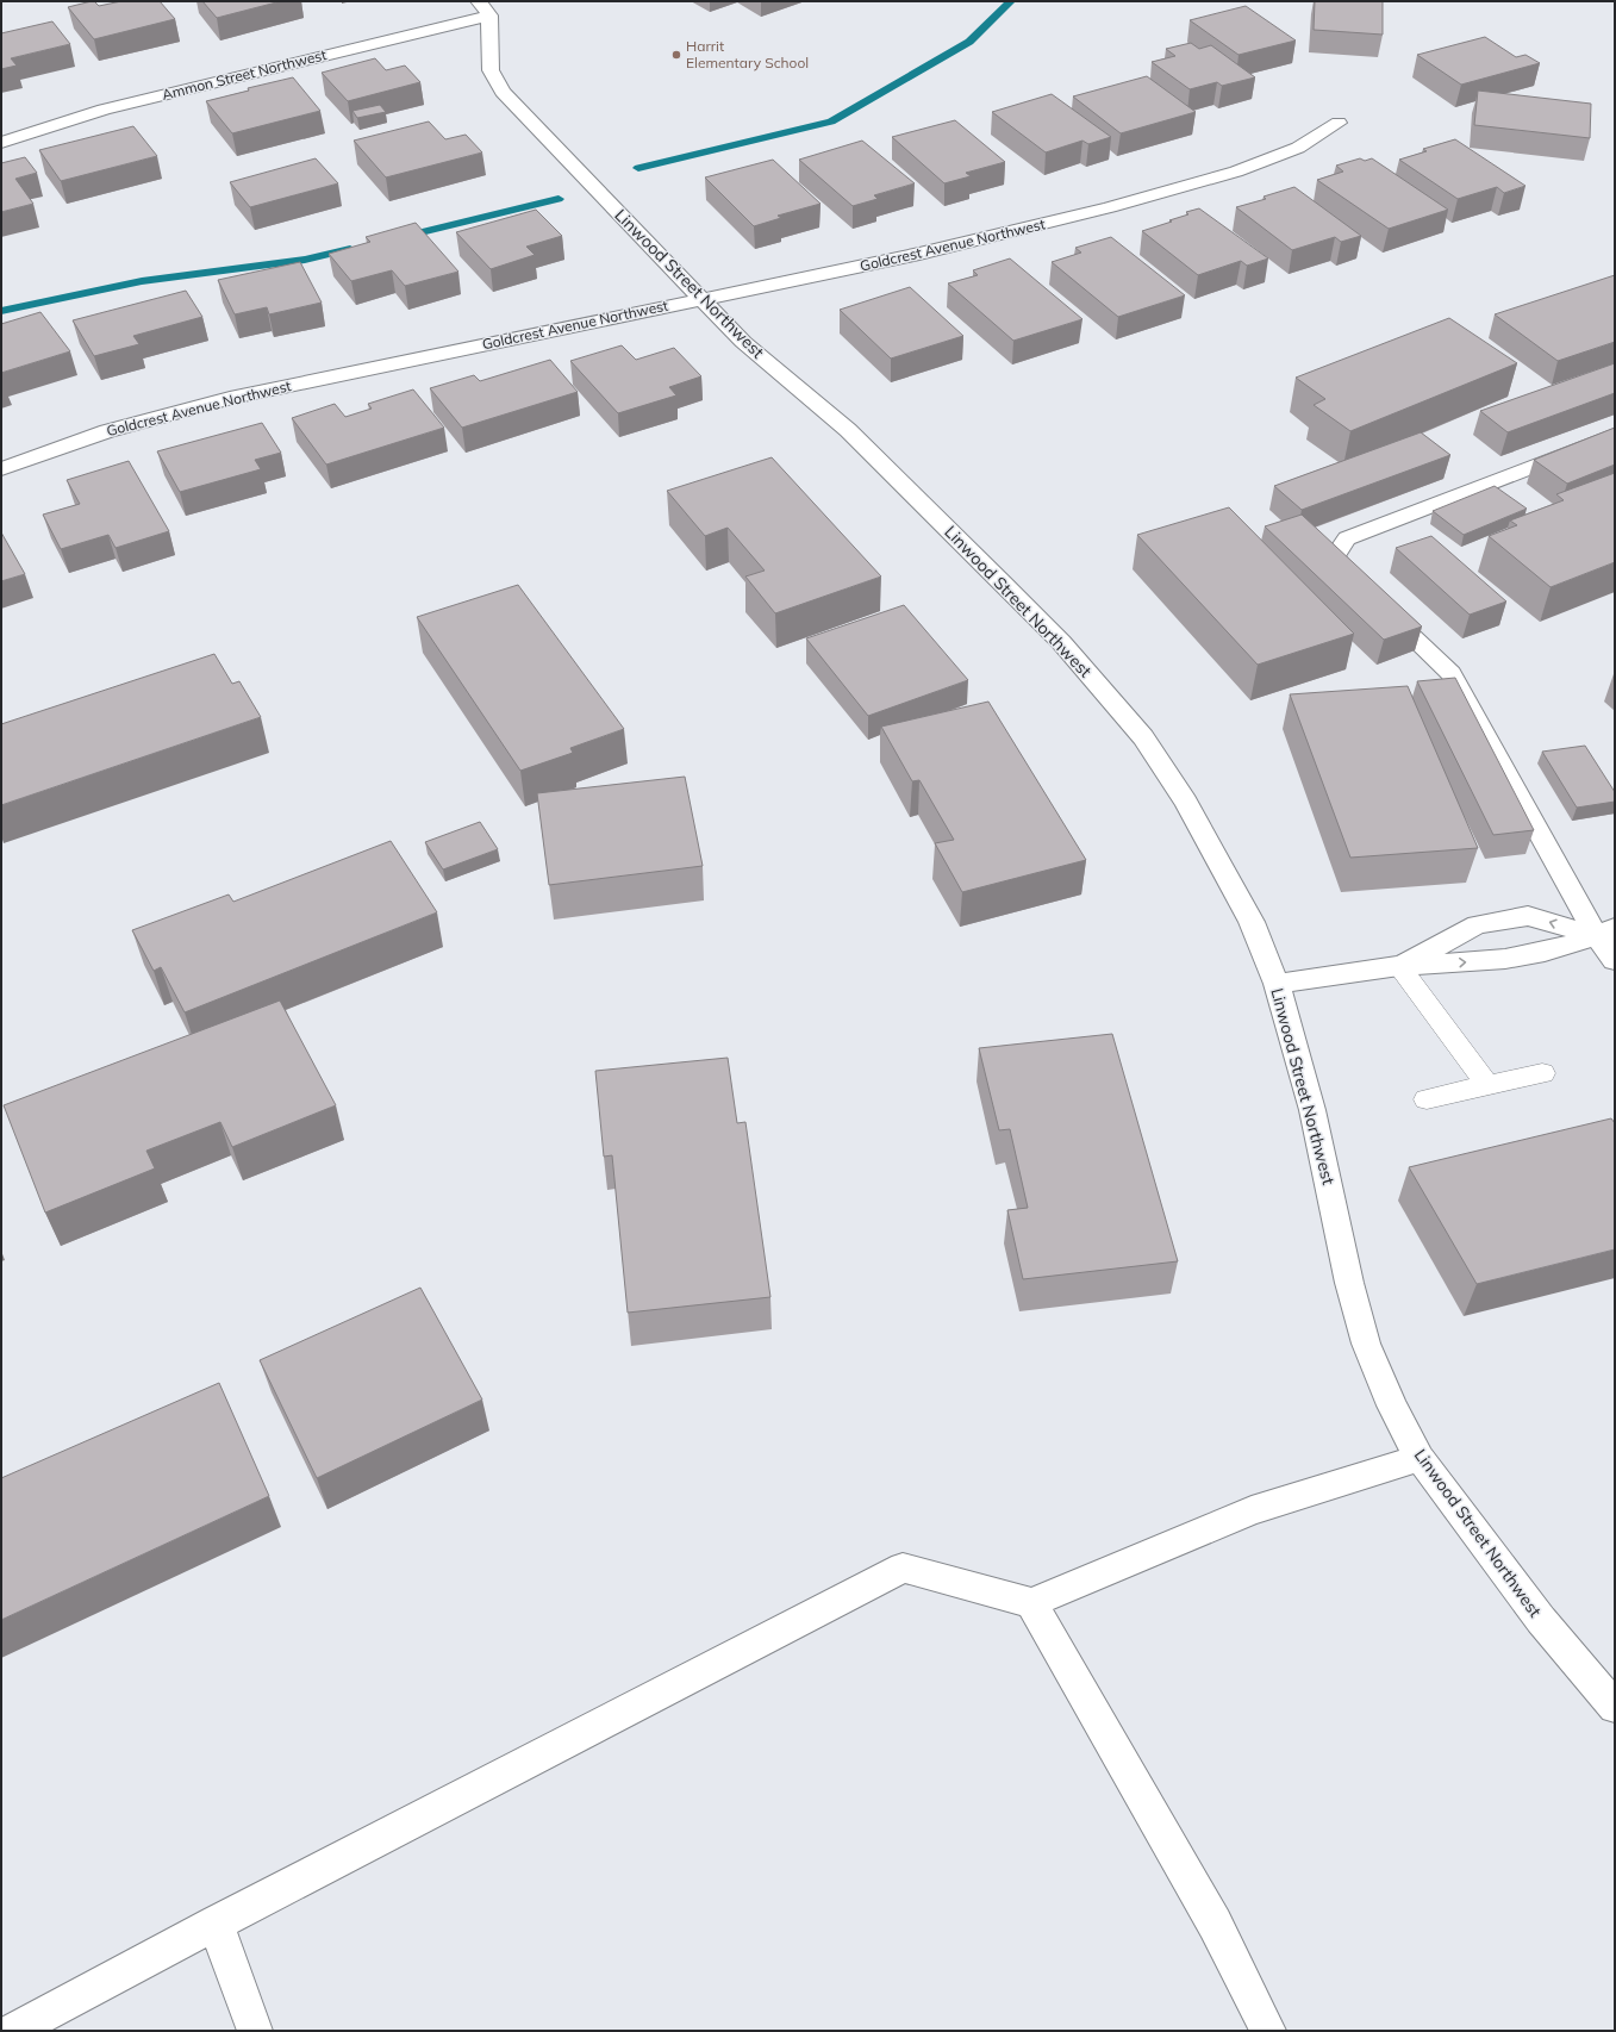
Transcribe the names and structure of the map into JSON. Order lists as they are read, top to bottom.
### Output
{
  "streets": {
    "street": ["Ammon Street Northwest", "Goldcrest Avenue Northwest", "Linwood Street Northwest"]
  },
  "crossings": [
    ["Ammon Street Northwest", "Linwood Street Northwest"],
    ["Goldcrest Avenue Northwest", "Linwood Street Northwest"]
  ],
  "places": ["Harrit Elementary School"]
}
